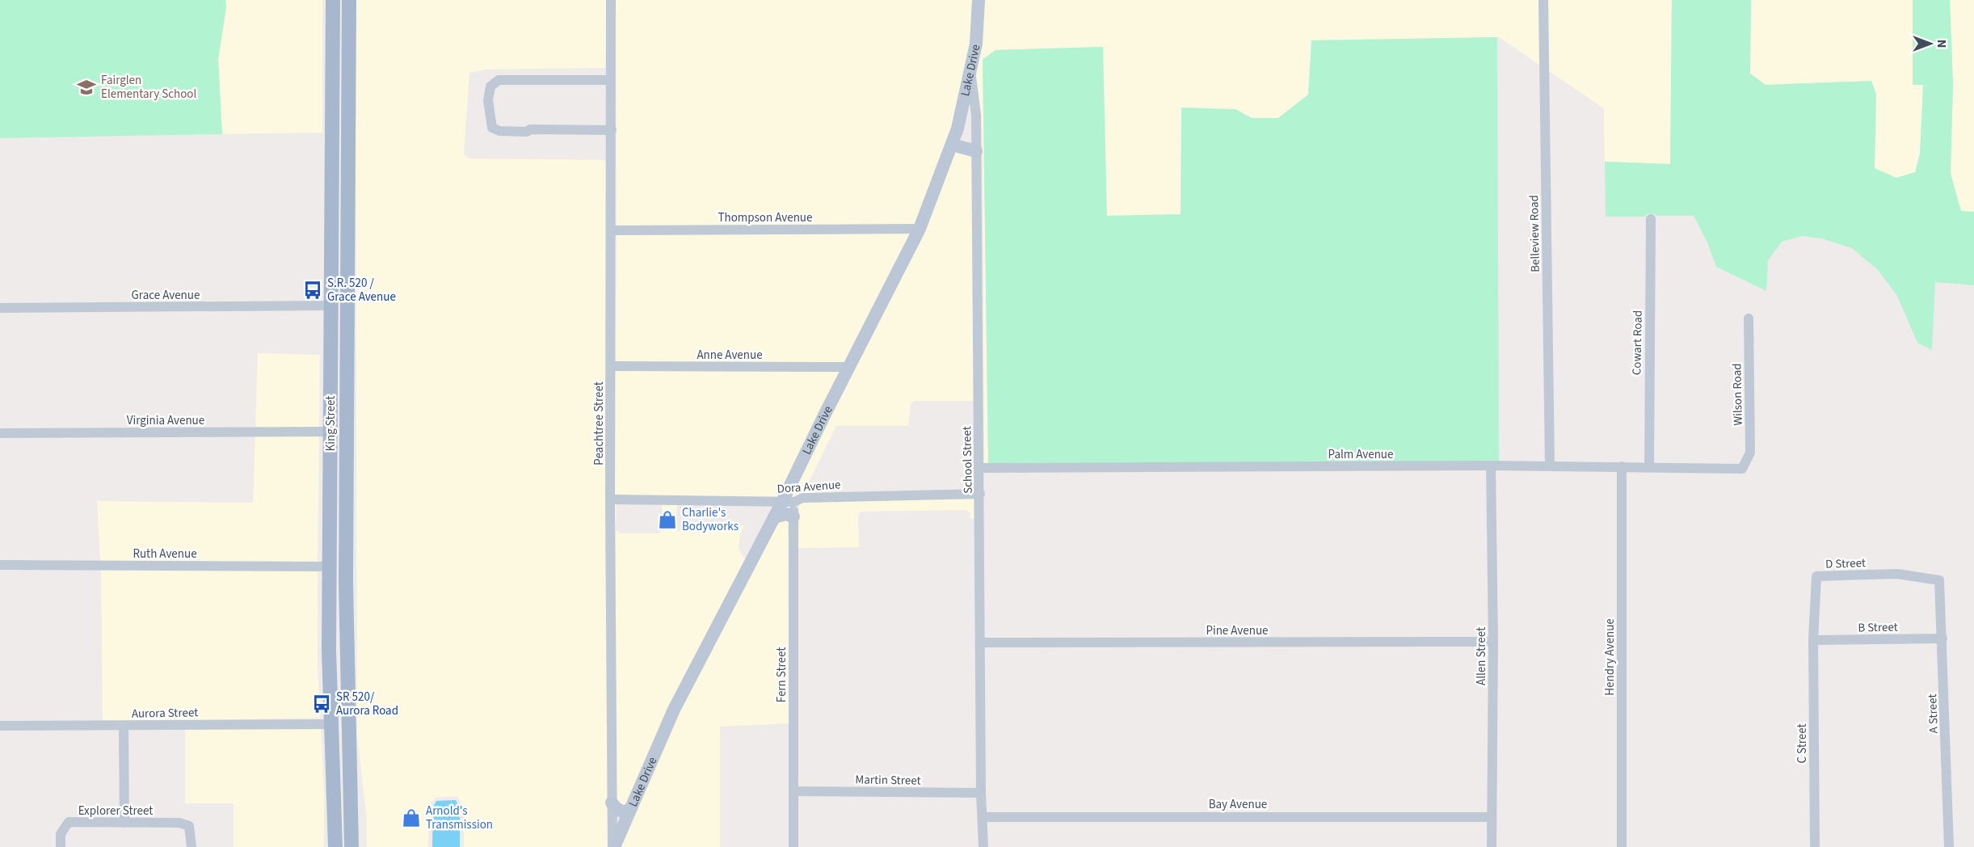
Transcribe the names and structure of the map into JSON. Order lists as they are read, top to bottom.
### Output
{
  "streets": {
    "main road": ["King Street"],
    "street": [
      "Lake Drive",
      "Thompson Avenue",
      "Belleview Road",
      "Grace Avenue",
      "Cowart Road",
      "Anne Avenue",
      "Wilson Road",
      "Virginia Avenue",
      "Peachtree Street",
      "Palm Avenue",
      "School Street",
      "Dora Avenue",
      "Ruth Avenue",
      "D Street",
      "B Street",
      "Pine Avenue",
      "Allen Street",
      "Hendry Avenue",
      "Fern Street",
      "Aurora Street",
      "A Street",
      "C Street",
      "Martin Street",
      "Bay Avenue",
      "Explorer Street"
    ]
  },
  "crossings": [
    ["Lake Drive", "Thompson Avenue"],
    ["Lake Drive", "Anne Avenue"],
    ["Lake Drive", "Peachtree Street"],
    ["Lake Drive", "School Street"],
    ["Lake Drive", "Dora Avenue"],
    ["Lake Drive", "Fern Street"],
    ["Thompson Avenue", "Peachtree Street"],
    ["Belleview Road", "Palm Avenue"],
    ["Grace Avenue", "King Street"],
    ["Cowart Road", "Palm Avenue"],
    ["Anne Avenue", "Peachtree Street"],
    ["Wilson Road", "Palm Avenue"],
    ["Virginia Avenue", "King Street"],
    ["King Street", "Ruth Avenue"],
    ["King Street", "Aurora Street"],
    ["Peachtree Street", "Dora Avenue"],
    ["Palm Avenue", "School Street"],
    ["Palm Avenue", "Allen Street"],
    ["Palm Avenue", "Hendry Avenue"],
    ["School Street", "Dora Avenue"],
    ["School Street", "Pine Avenue"],
    ["School Street", "Martin Street"],
    ["School Street", "Bay Avenue"],
    ["Dora Avenue", "Fern Street"],
    ["D Street", "B Street"],
    ["D Street", "A Street"],
    ["D Street", "C Street"],
    ["B Street", "A Street"],
    ["B Street", "C Street"],
    ["Pine Avenue", "Allen Street"],
    ["Allen Street", "Bay Avenue"],
    ["Fern Street", "Martin Street"]
  ],
  "places": {
    "school or university": ["Fairglen Elementary School"],
    "bus stop": ["S.R. 520 / Grace Avenue", "SR 520/ Aurora Road"],
    "shop": ["Charlie's Bodyworks", "Arnold's Transmission"]
  },
  "north": "right"
}
